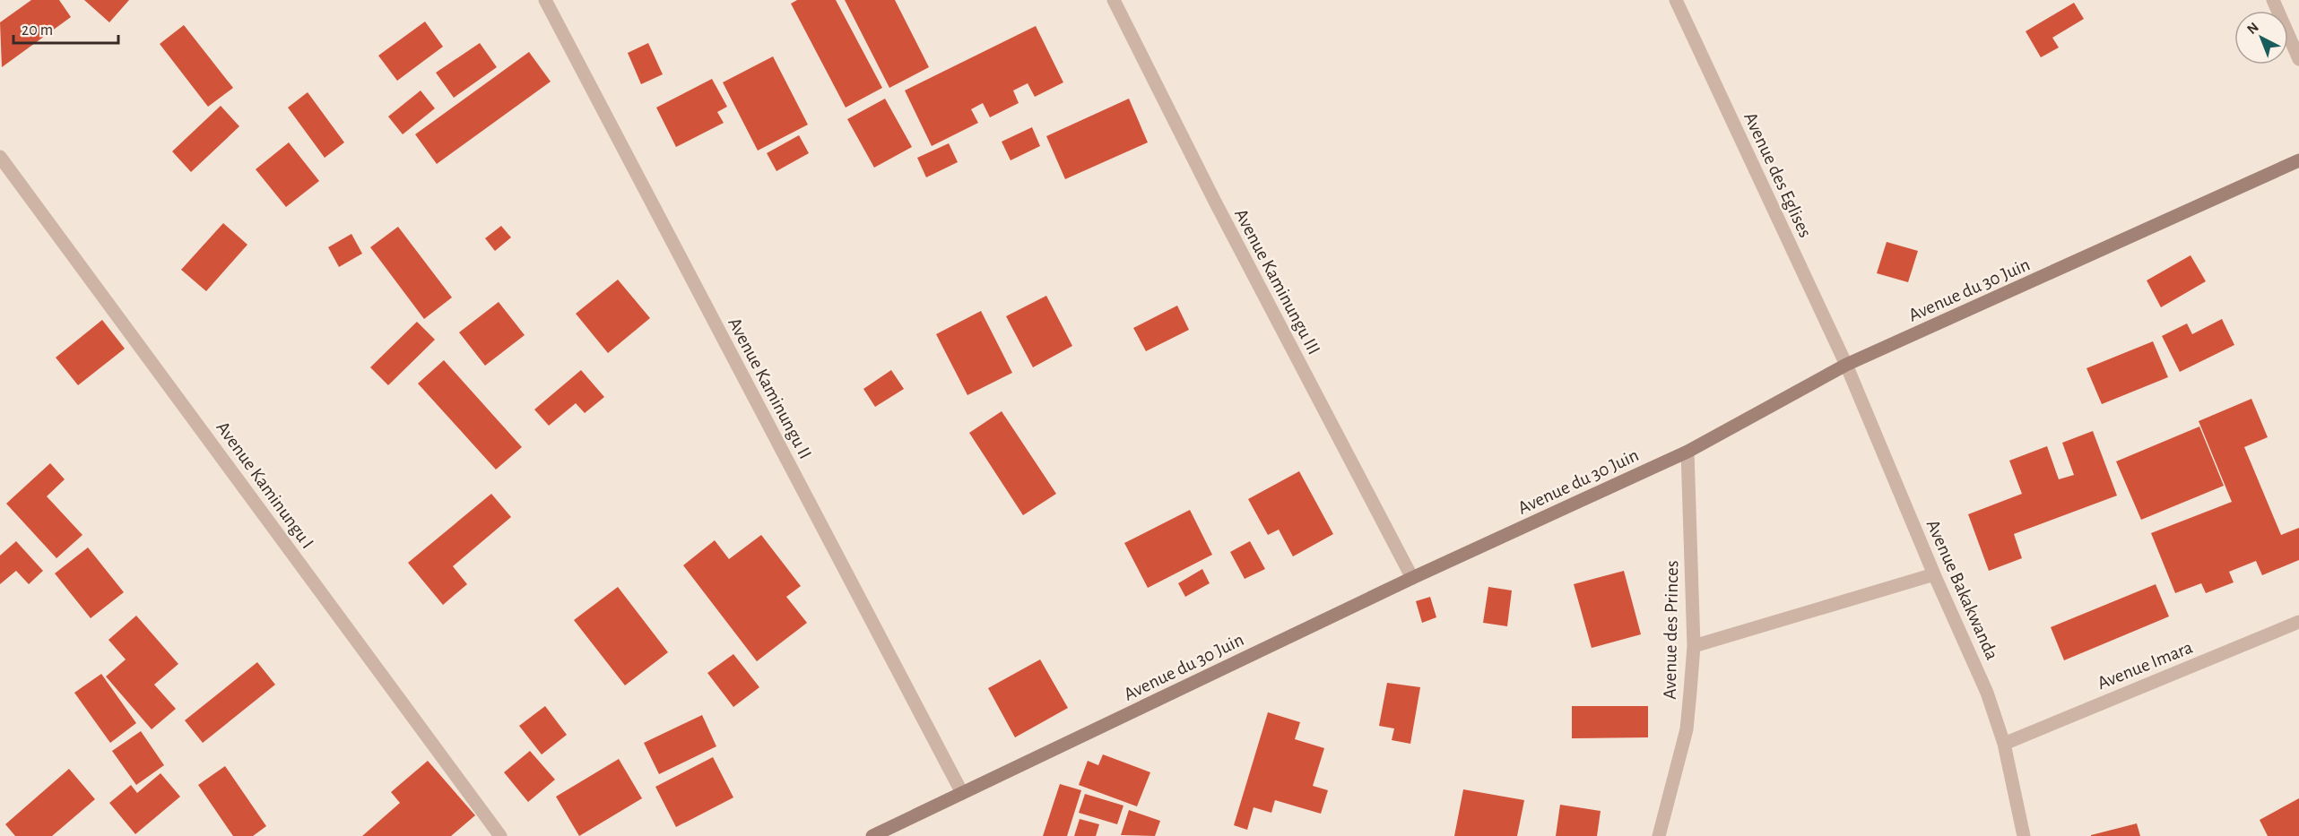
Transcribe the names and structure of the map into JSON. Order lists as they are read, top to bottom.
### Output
{
  "streets": {
    "street": [
      "Avenue des Eglises",
      "Avenue Kaminungu III",
      "Avenue du 30 Juin",
      "Avenue Kaminungu II",
      "Avenue Kaminungu I",
      "Avenue Bakakwanda",
      "Avenue des Princes",
      "Avenue Imara"
    ]
  },
  "crossings": [
    ["Avenue des Eglises", "Avenue du 30 Juin"],
    ["Avenue des Eglises", "Avenue Bakakwanda"],
    ["Avenue Kaminungu III", "Avenue du 30 Juin"],
    ["Avenue du 30 Juin", "Avenue Kaminungu II"],
    ["Avenue du 30 Juin", "Avenue Bakakwanda"],
    ["Avenue du 30 Juin", "Avenue des Princes"],
    ["Avenue Bakakwanda", "Avenue Imara"]
  ],
  "scale_bar": "20 m",
  "north": "top left"
}
